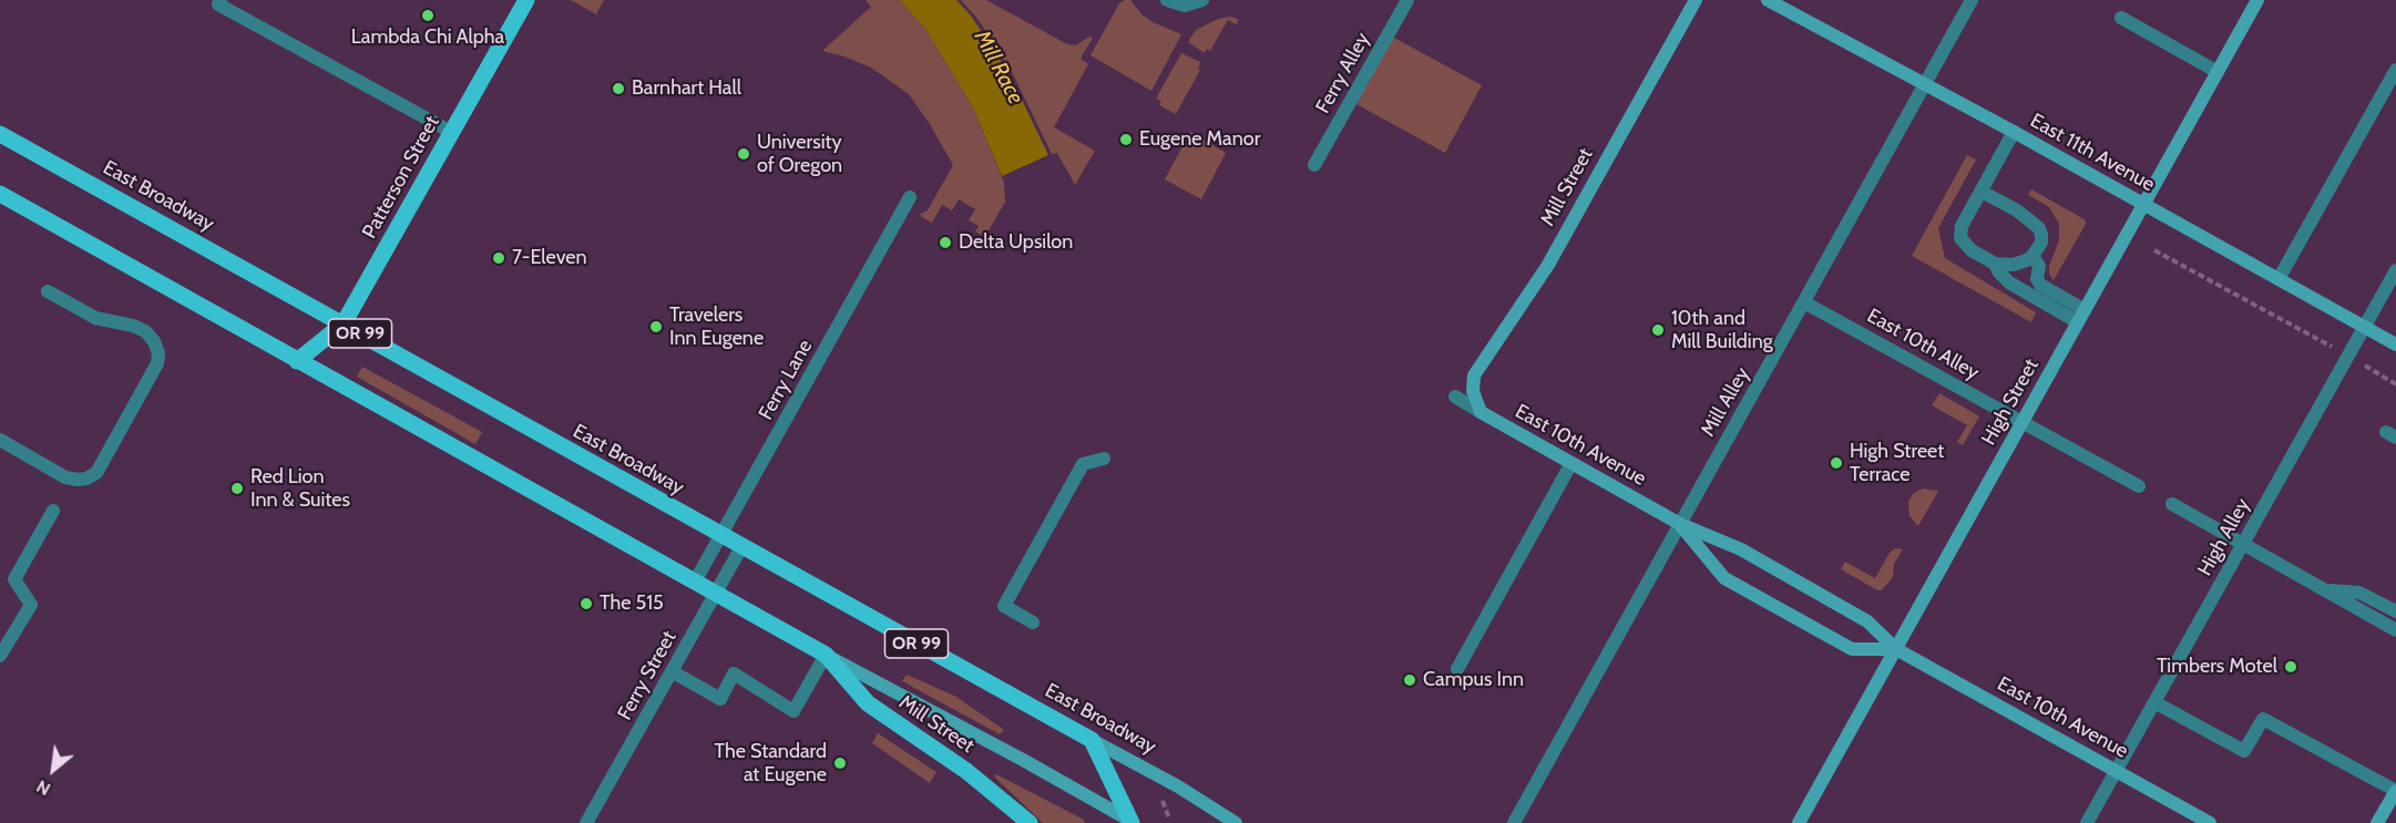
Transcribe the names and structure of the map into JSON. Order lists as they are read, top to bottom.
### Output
{
  "streets": {
    "main road": [
      "Patterson Street",
      "Mill Street",
      "East Broadway",
      "OR 99"
    ],
    "street": [
      "Ferry Alley",
      "East 11th Avenue",
      "East 10th Alley",
      "Ferry Lane",
      "Mill Alley",
      "High Street",
      "East 10th Avenue",
      "High Alley",
      "Ferry Street"
    ]
  },
  "crossings": [
    ["East 11th Avenue", "Mill Alley"],
    ["East 11th Avenue", "High Street"],
    ["East 11th Avenue", "High Alley"],
    ["Patterson Street", "East Broadway"],
    ["Mill Street", "East 10th Avenue"],
    ["East Broadway", "Ferry Lane"],
    ["East Broadway", "Ferry Street"],
    ["East 10th Alley", "Mill Alley"],
    ["East 10th Alley", "High Street"],
    ["Mill Alley", "East 10th Avenue"],
    ["High Street", "East 10th Avenue"],
    ["East 10th Avenue", "High Alley"]
  ],
  "water": ["Mill Race"],
  "places": [
    "Lambda Chi Alpha",
    "Barnhart Hall",
    "Eugene Manor",
    "University of Oregon",
    "Delta Upsilon",
    "7-Eleven",
    "Travelers Inn Eugene",
    "10th and Mill Building",
    "High Street Terrace",
    "Red Lion Inn & Suites",
    "The 515",
    "Timbers Motel",
    "Campus Inn",
    "The Standard at Eugene"
  ],
  "north": "bottom left"
}
